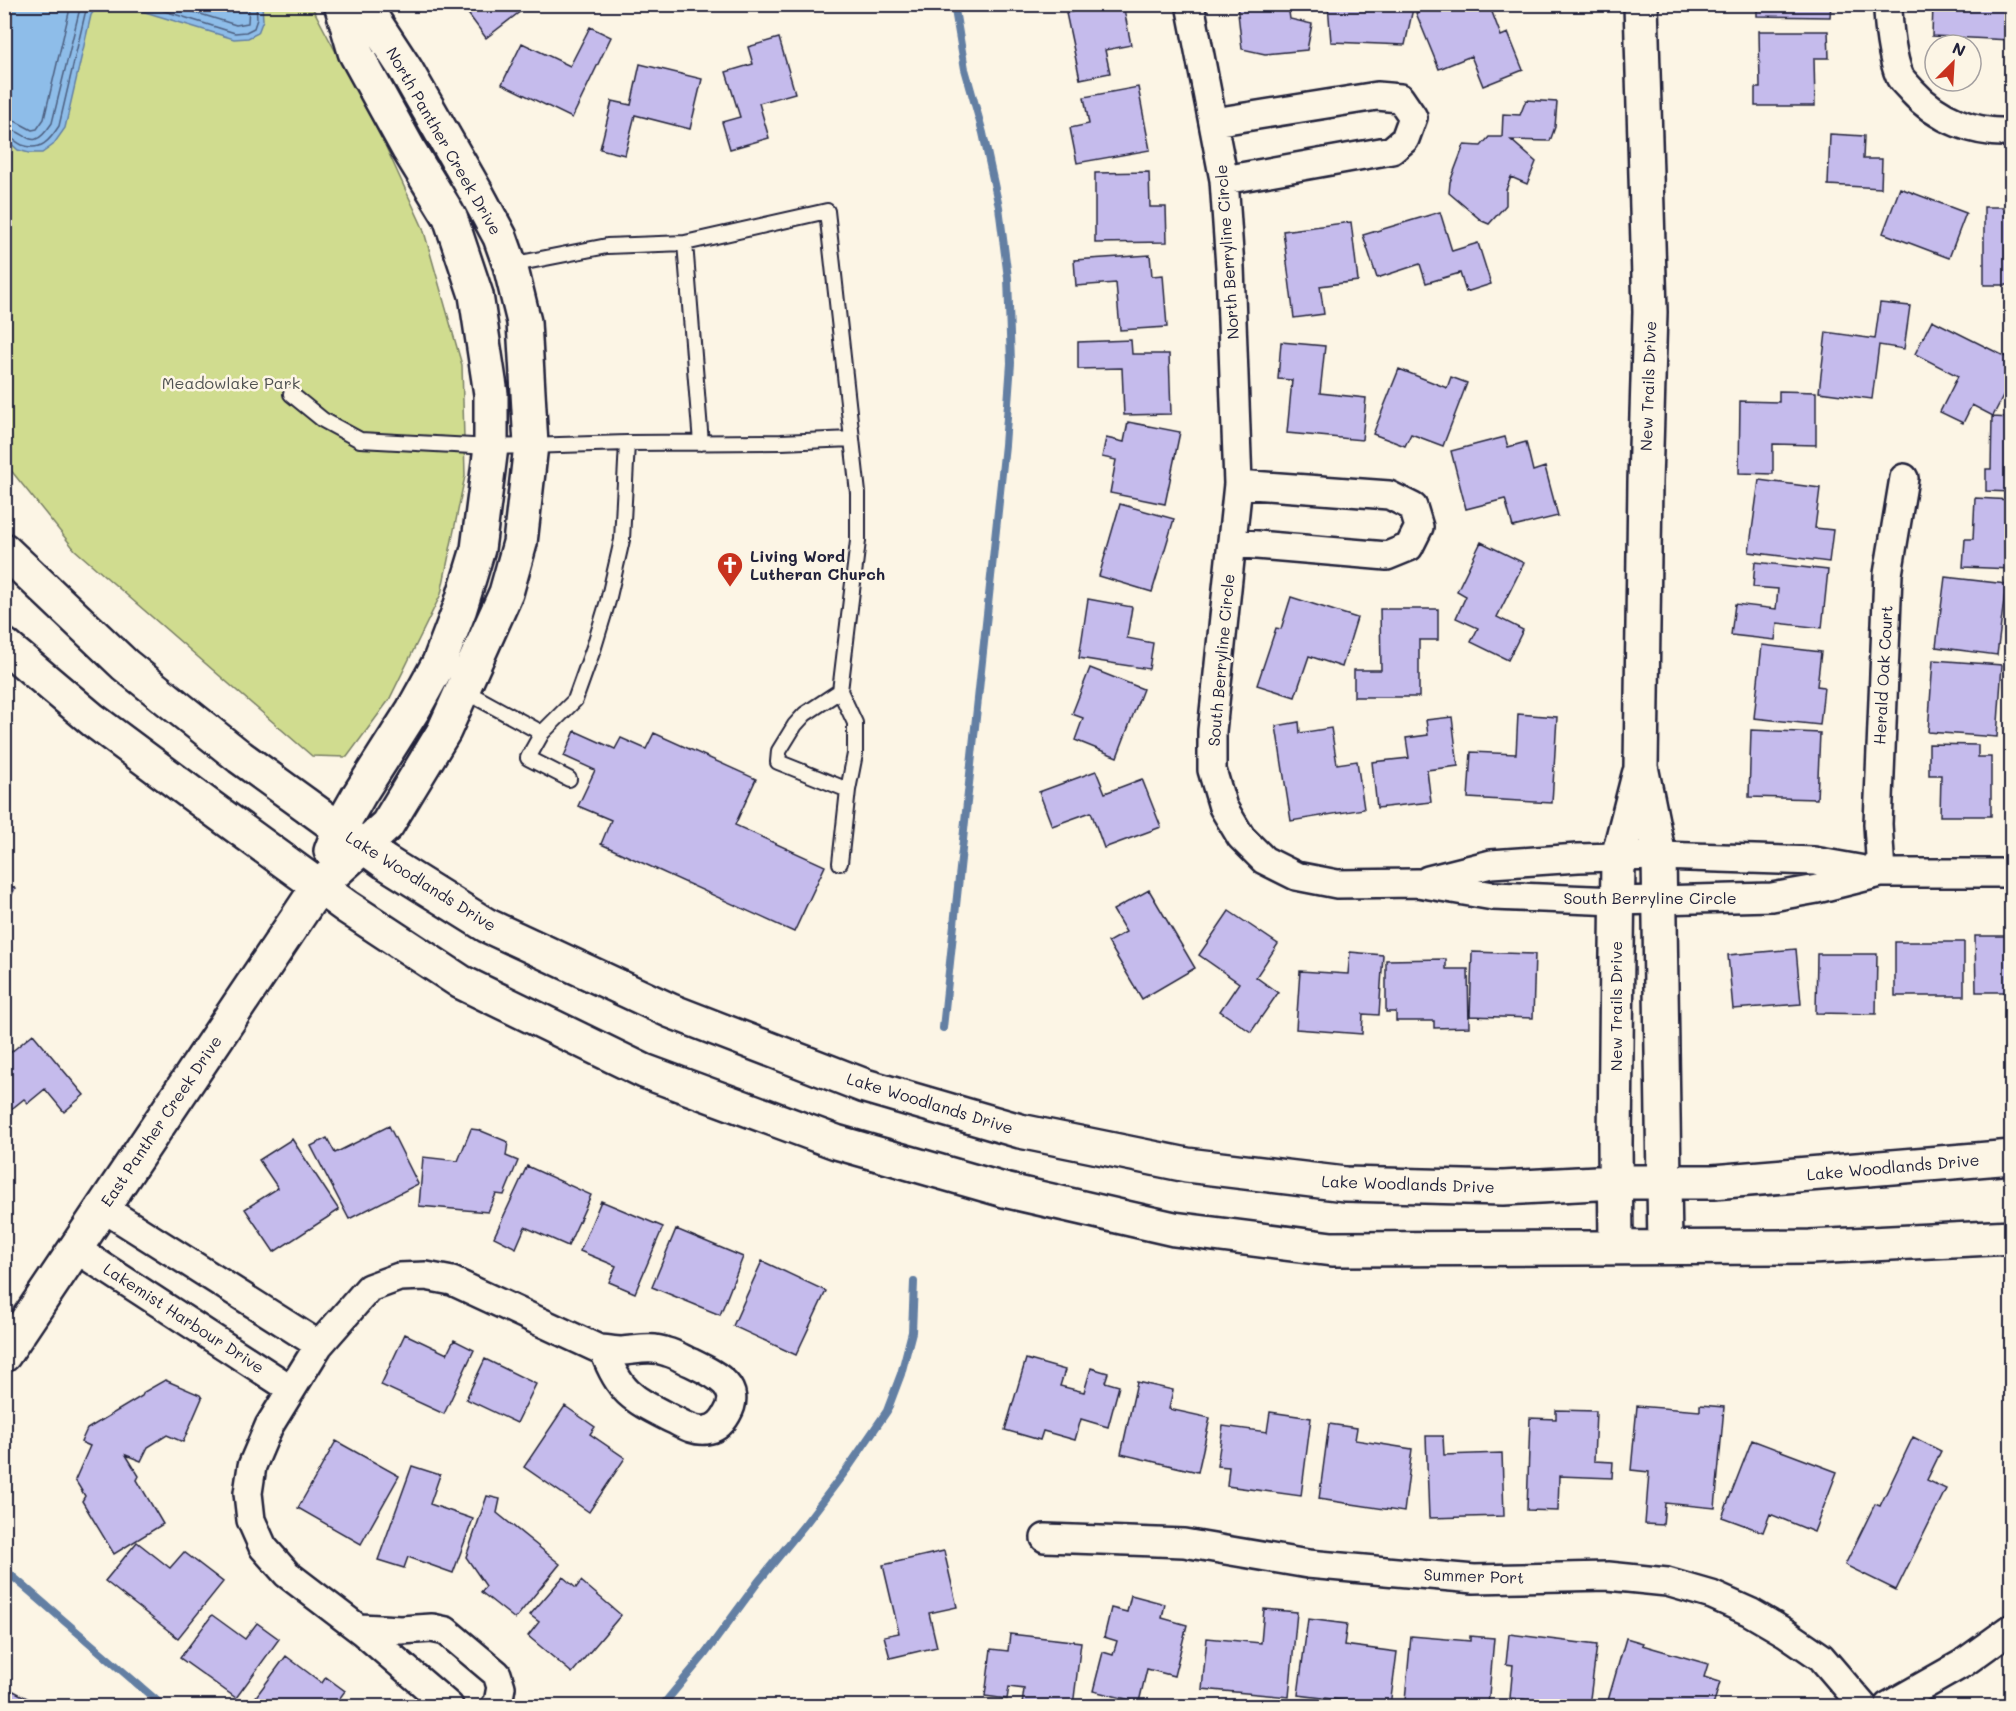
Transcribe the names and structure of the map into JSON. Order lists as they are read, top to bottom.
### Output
{
  "streets": {
    "main road": [
      "North Panther Creek Drive",
      "New Trails Drive",
      "Lake Woodlands Drive",
      "East Panther Creek Drive"
    ],
    "street": [
      "North Berryline Circle",
      "South Berryline Circle",
      "Herald Oak Court",
      "Lakemist Harbour Drive",
      "Summer Port"
    ]
  },
  "crossings": [
    ["North Panther Creek Drive", "Lake Woodlands Drive"],
    ["North Panther Creek Drive", "East Panther Creek Drive"],
    ["North Berryline Circle", "South Berryline Circle"],
    ["New Trails Drive", "South Berryline Circle"],
    ["New Trails Drive", "Lake Woodlands Drive"],
    ["South Berryline Circle", "Herald Oak Court"],
    ["East Panther Creek Drive", "Lakemist Harbour Drive"]
  ],
  "parks": ["Meadowlake Park"],
  "places": {
    "church": ["Living Word Lutheran Church"]
  },
  "north": "top right"
}
